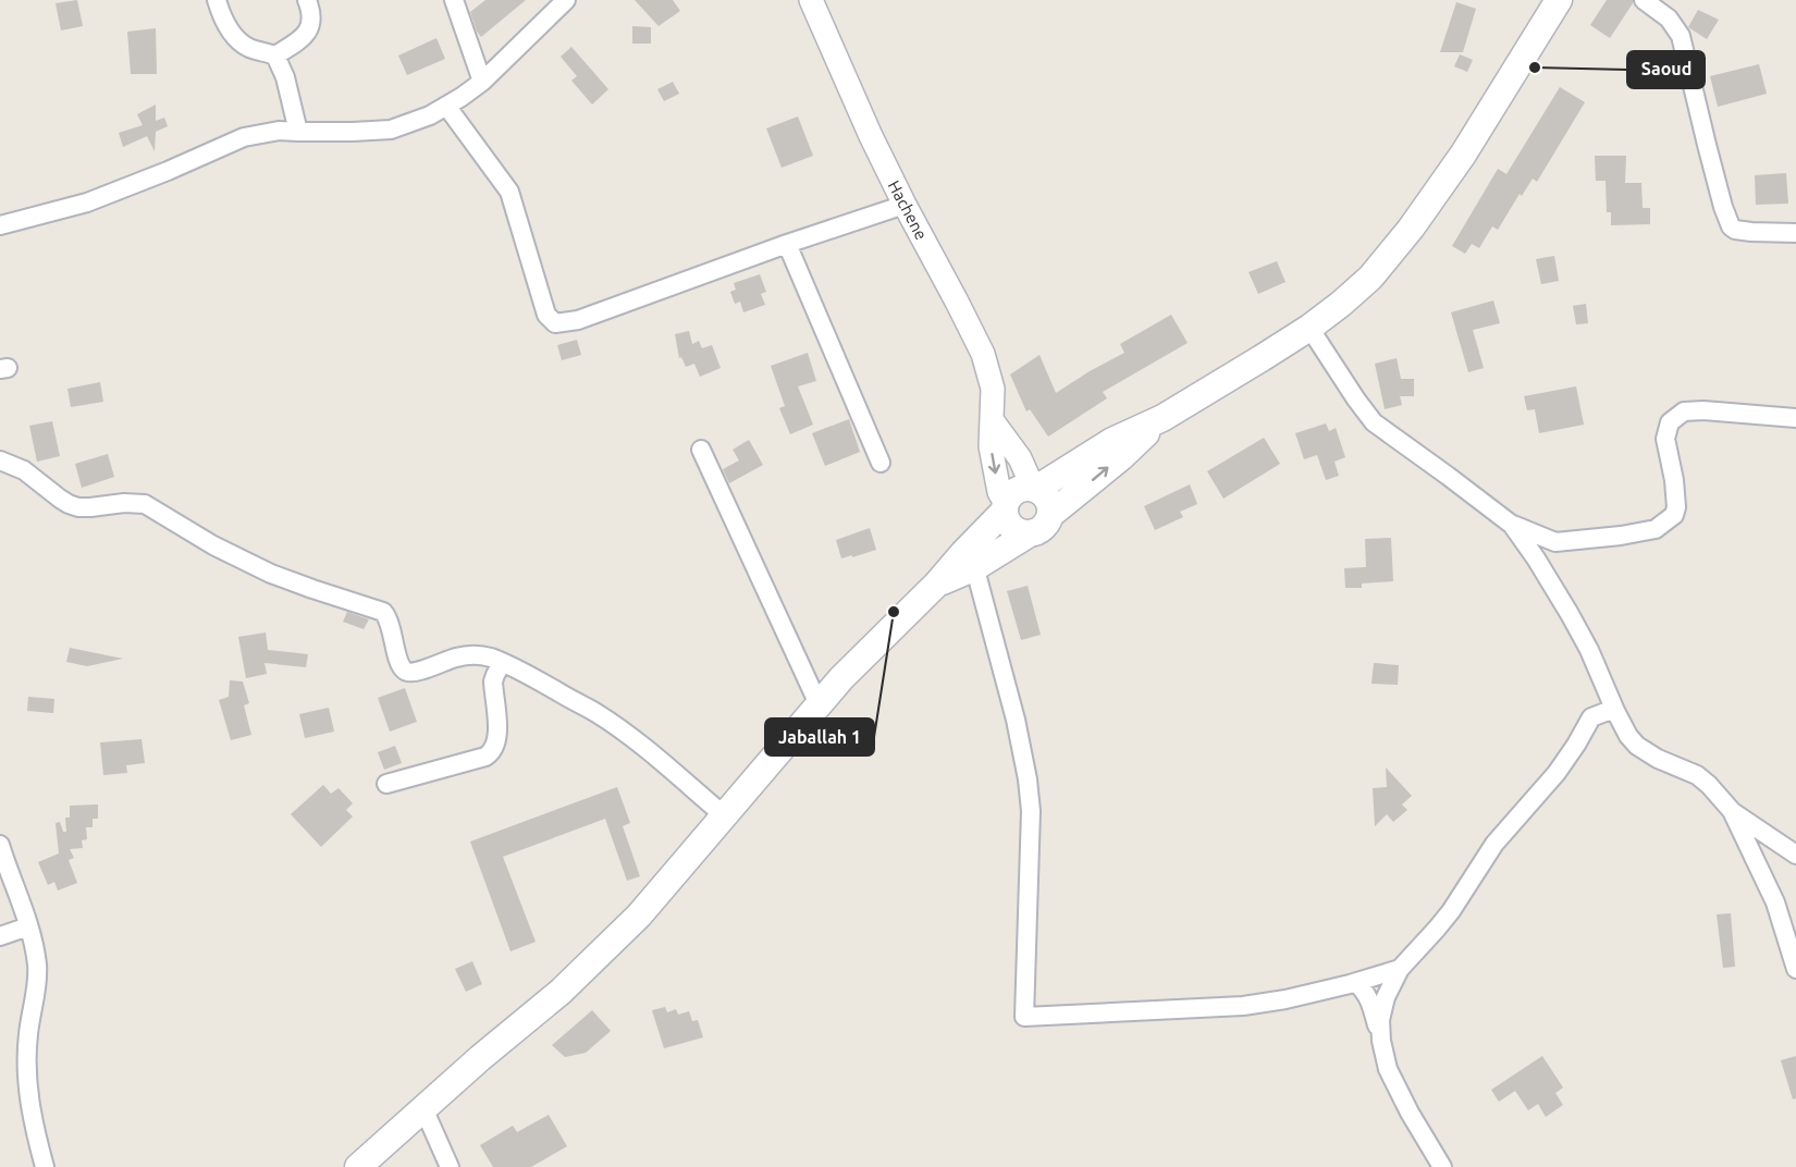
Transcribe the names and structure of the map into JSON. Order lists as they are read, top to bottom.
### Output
{
  "streets": {
    "street": ["Hachene"]
  },
  "places": ["Saoud", "Jaballah 1"]
}
